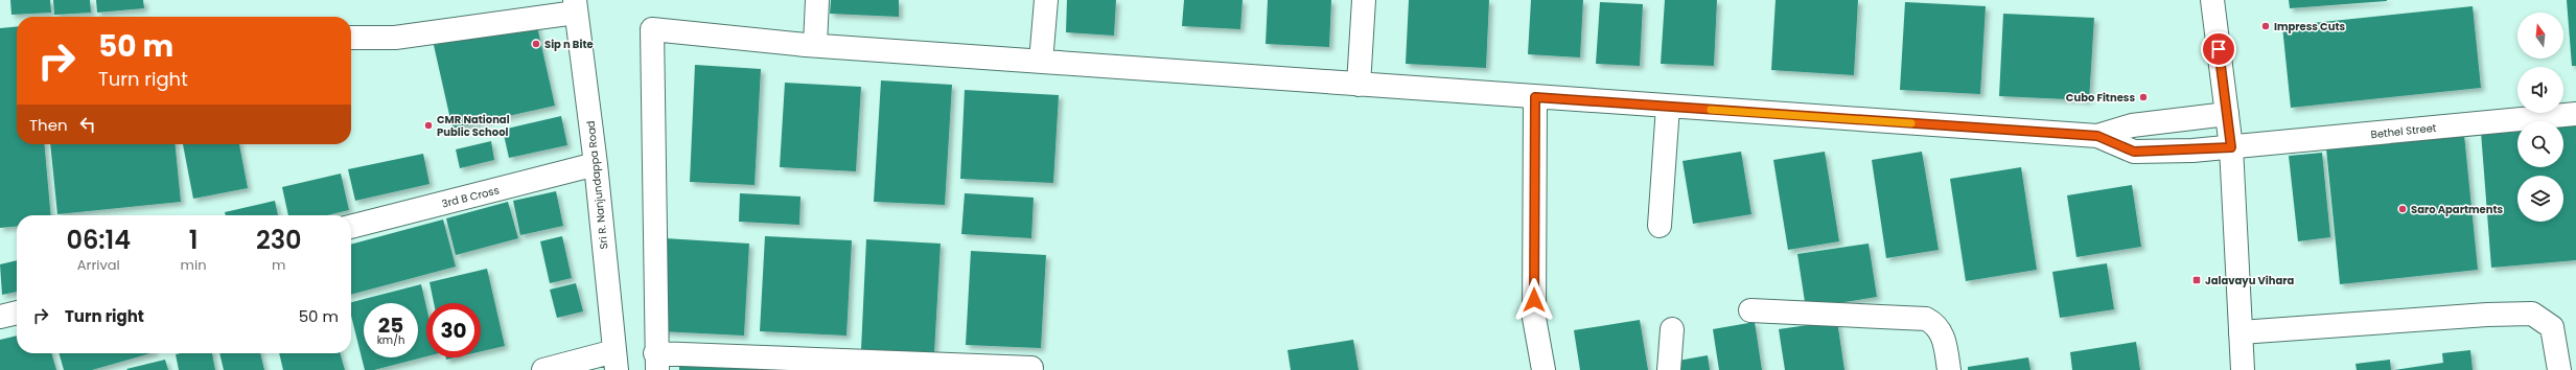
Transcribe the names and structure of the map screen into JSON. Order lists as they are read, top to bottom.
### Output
{
  "streets": {
    "street": ["Bethel Street", "Sri R. Nanjundappa Road", "3rd B Cross"]
  },
  "crossings": [
    ["Sri R. Nanjundappa Road", "3rd B Cross"]
  ],
  "places": {
    "other": [
      "Impress Cuts",
      "Sip n Bite",
      "Cubo Fitness",
      "CMR National Public School",
      "Saro Apartments"
    ],
    "transit": ["Jalavayu Vihara"]
  },
  "north": "top",
  "page": {
    "turn": ["50 m", "Turn right"],
    "then": "Then",
    "eta": [
      "06:14",
      "Arrival",
      "1",
      "min",
      "230",
      "m"
    ],
    "list": [
      {
        "name": "Turn right",
        "value": "50 m"
      }
    ],
    "speed": "25 km/h",
    "limit": "30"
  }
}
